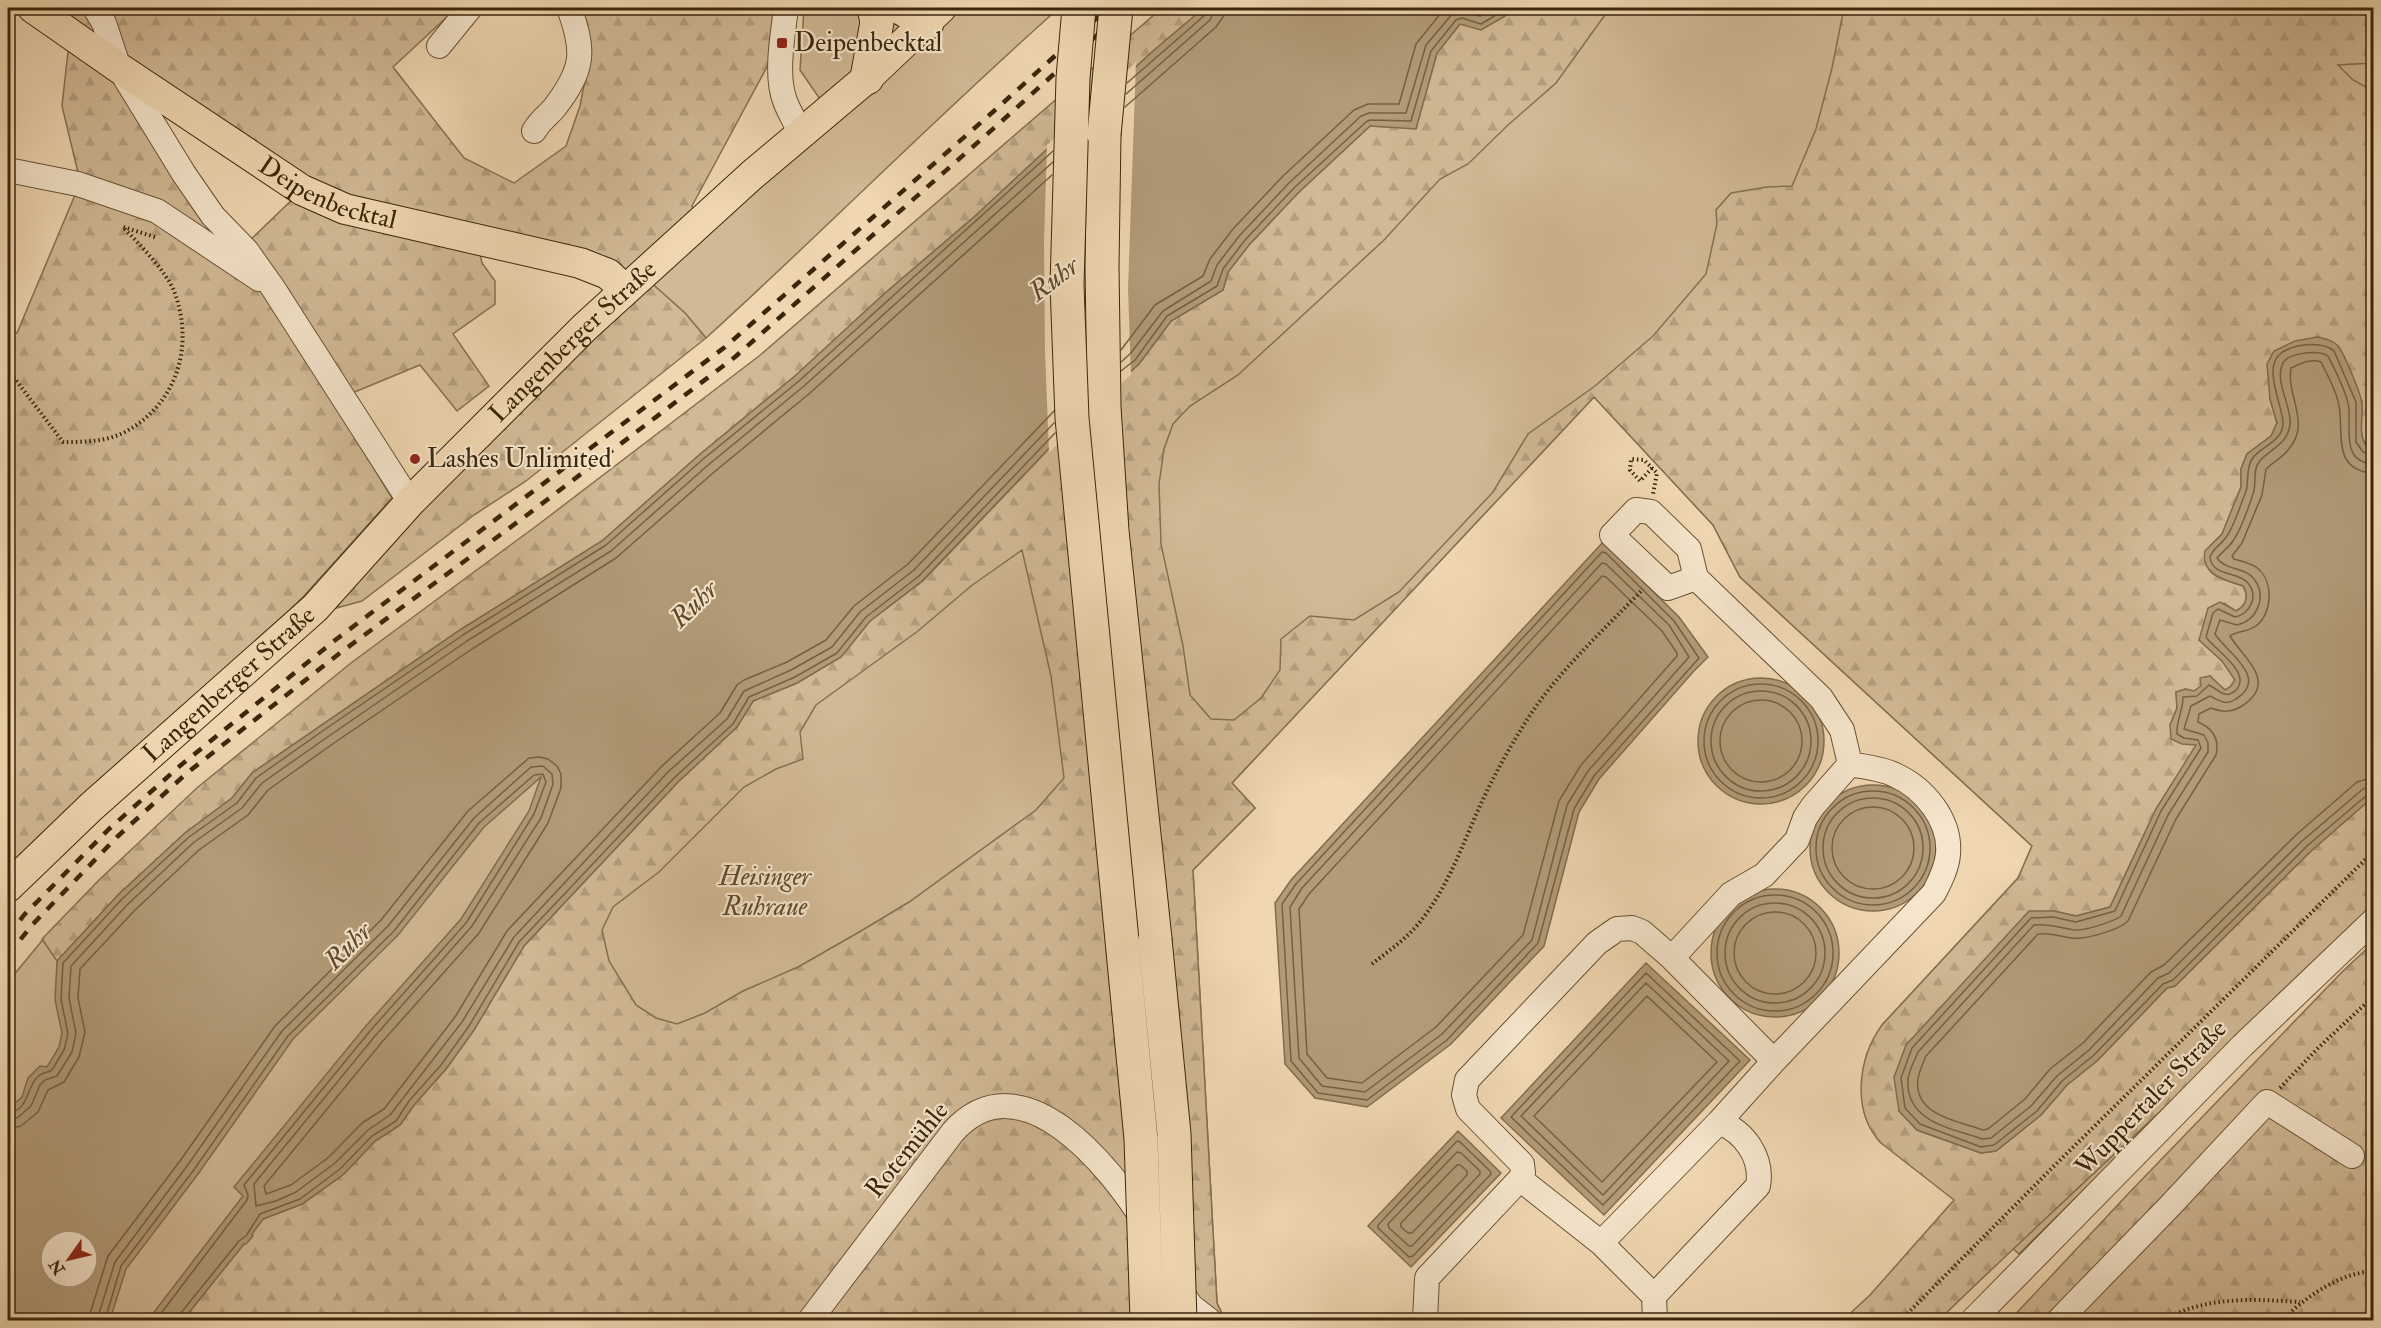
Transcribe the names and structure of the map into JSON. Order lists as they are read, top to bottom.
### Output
{
  "streets": {
    "main road": ["Deipenbecktal", "Langenberger Straße"],
    "street": ["Wuppertaler Straße", "Rotemühle"]
  },
  "crossings": [
    ["Deipenbecktal", "Langenberger Straße"]
  ],
  "water": ["Ruhr"],
  "parks": ["Heisinger Ruhraue"],
  "places": {
    "transit": ["Deipenbecktal"],
    "other": ["Lashes Unlimited"]
  },
  "north": "bottom left"
}
